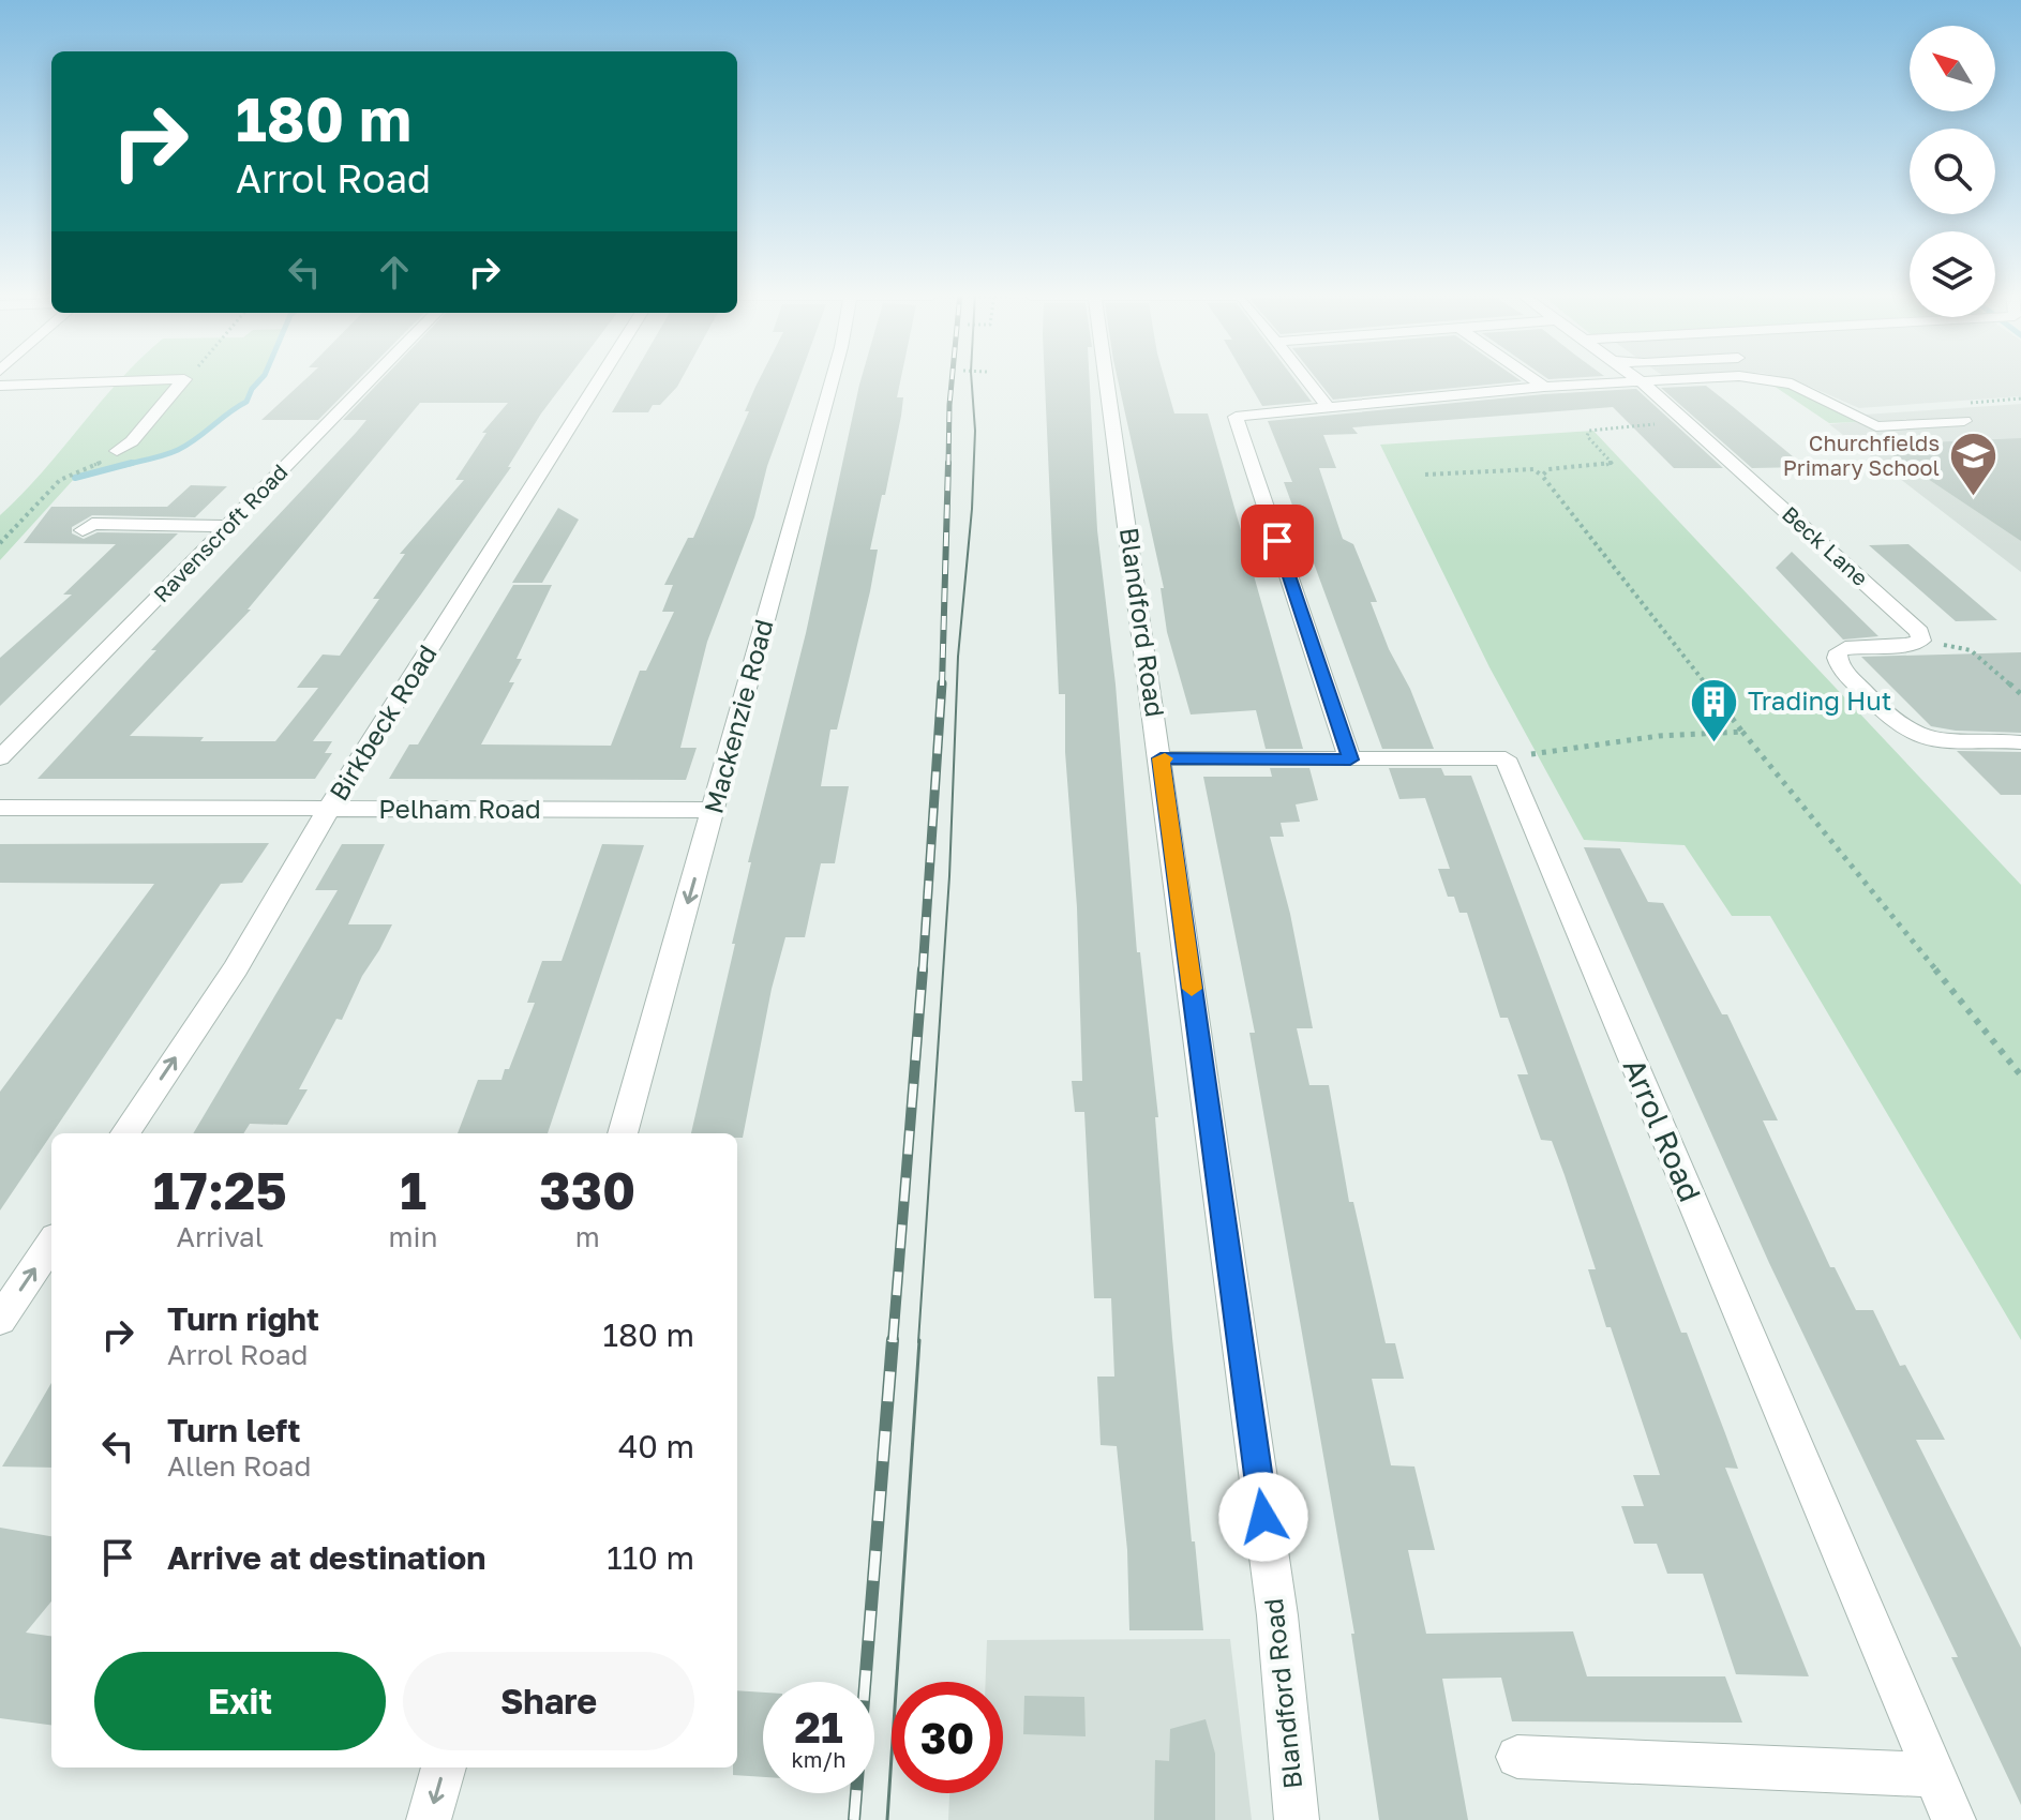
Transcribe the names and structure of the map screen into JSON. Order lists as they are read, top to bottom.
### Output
{
  "streets": {
    "street": [
      "Ravenscroft Road",
      "Beck Lane",
      "Blandford Road",
      "Mackenzie Road",
      "Birkbeck Road",
      "Pelham Road",
      "Arrol Road"
    ]
  },
  "crossings": [
    ["Mackenzie Road", "Pelham Road"],
    ["Birkbeck Road", "Pelham Road"]
  ],
  "one_way": ["Mackenzie Road", "Birkbeck Road"],
  "places": {
    "school or university": ["Churchfields Primary School"],
    "building": ["Trading Hut"]
  },
  "north": "top left",
  "page": {
    "turn": ["180 m", "Arrol Road"],
    "eta": [
      "17:25",
      "Arrival",
      "1",
      "min",
      "330",
      "m"
    ],
    "list": [
      {
        "name": "Turn right",
        "note": "Arrol Road",
        "value": "180 m"
      },
      {
        "name": "Turn left",
        "note": "Allen Road",
        "value": "40 m"
      },
      {
        "name": "Arrive at destination",
        "value": "110 m"
      }
    ],
    "buttons": ["Exit", "Share"],
    "speed": "21 km/h",
    "limit": "30"
  }
}
